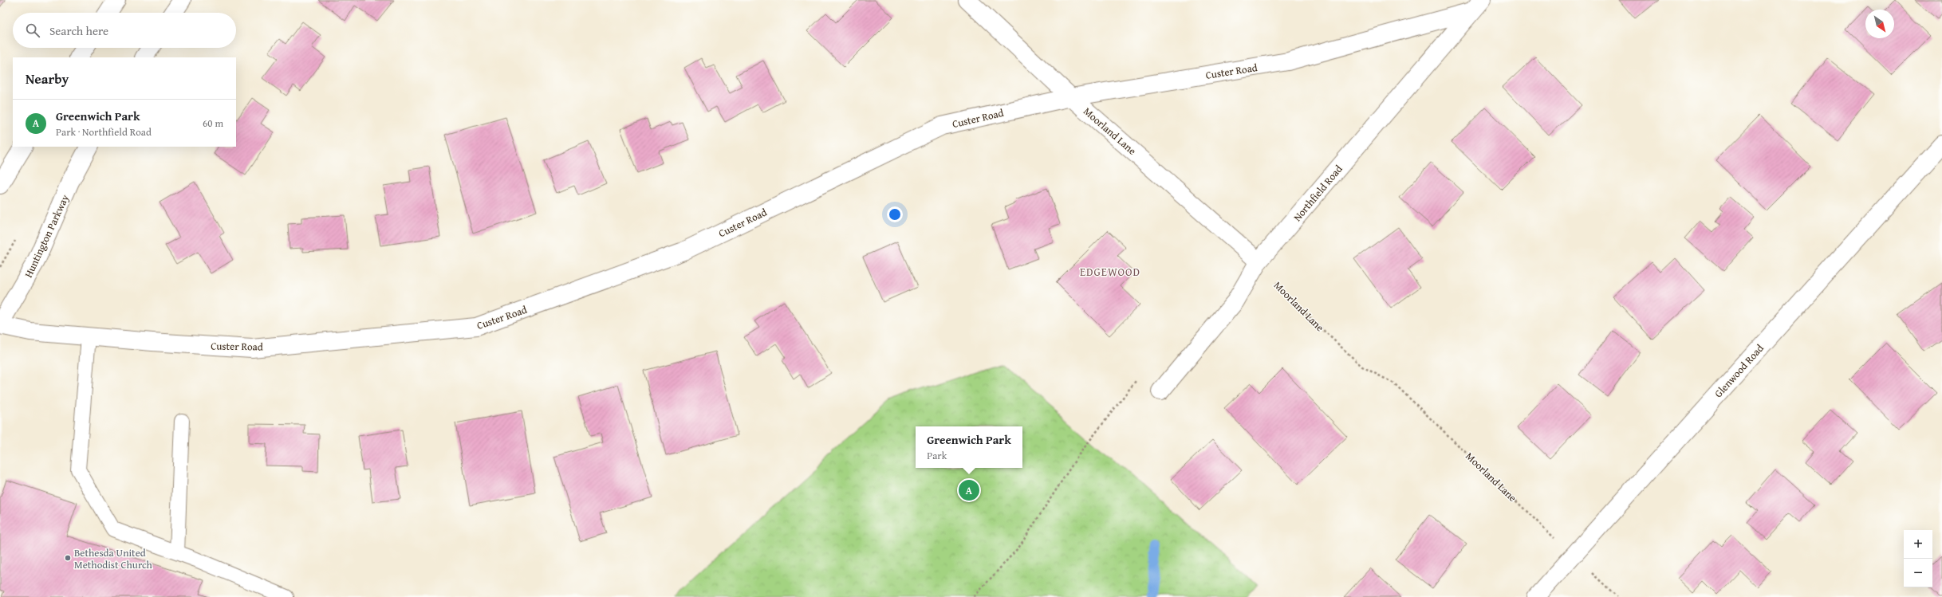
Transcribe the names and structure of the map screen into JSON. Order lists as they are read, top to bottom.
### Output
{
  "streets": {
    "street": [
      "Custer Road",
      "Moorland Lane",
      "Northfield Road",
      "Huntington Parkway",
      "Glenwood Road"
    ]
  },
  "crossings": [
    ["Custer Road", "Moorland Lane"],
    ["Custer Road", "Northfield Road"],
    ["Custer Road", "Huntington Parkway"],
    ["Moorland Lane", "Northfield Road"],
    ["Moorland Lane", "Glenwood Road"]
  ],
  "districts": ["EDGEWOOD"],
  "places": ["Bethesda United Methodist Church"],
  "north": "bottom right",
  "page": {
    "search": "Search here",
    "heading": "Nearby",
    "list": [
      {
        "mark": "A",
        "name": "Greenwich Park",
        "note": "Park · Northfield Road",
        "value": "60 m"
      }
    ],
    "popup": ["Greenwich Park", "Park"],
    "pins": "A",
    "map_buttons": ["+", "−"]
  }
}
